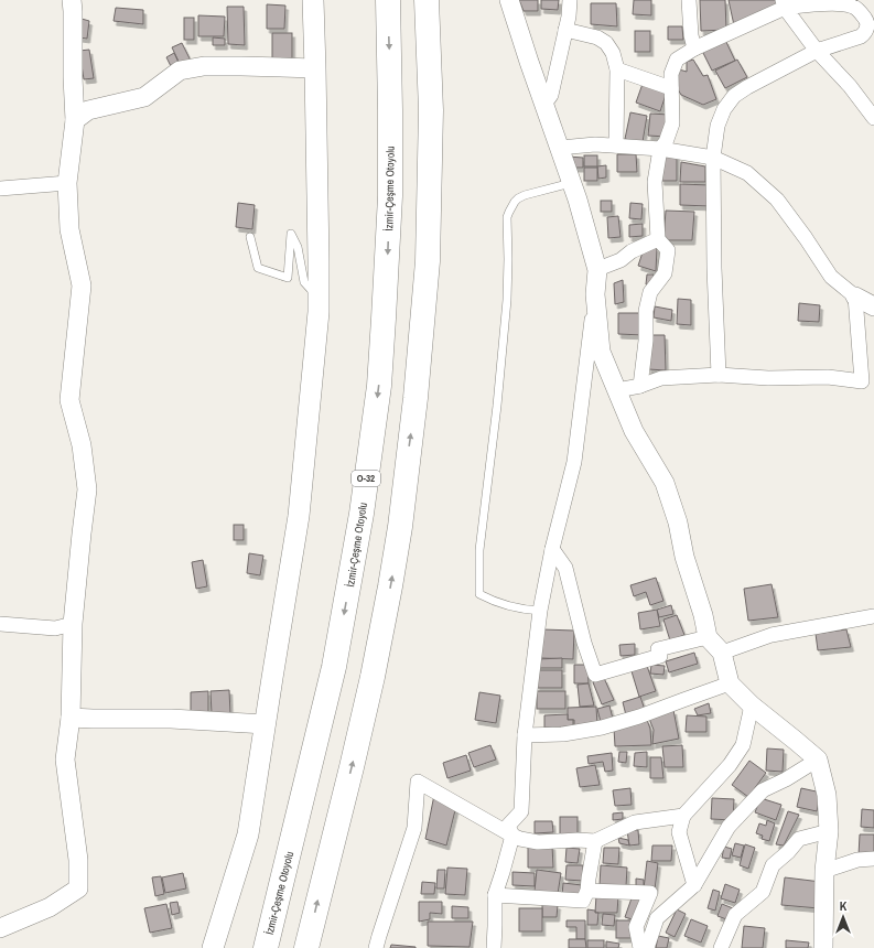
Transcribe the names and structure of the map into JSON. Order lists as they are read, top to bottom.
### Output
{
  "streets": {
    "highway": ["İzmir-Çeşme Otoyolu", "O-32"]
  },
  "north": "top"
}
